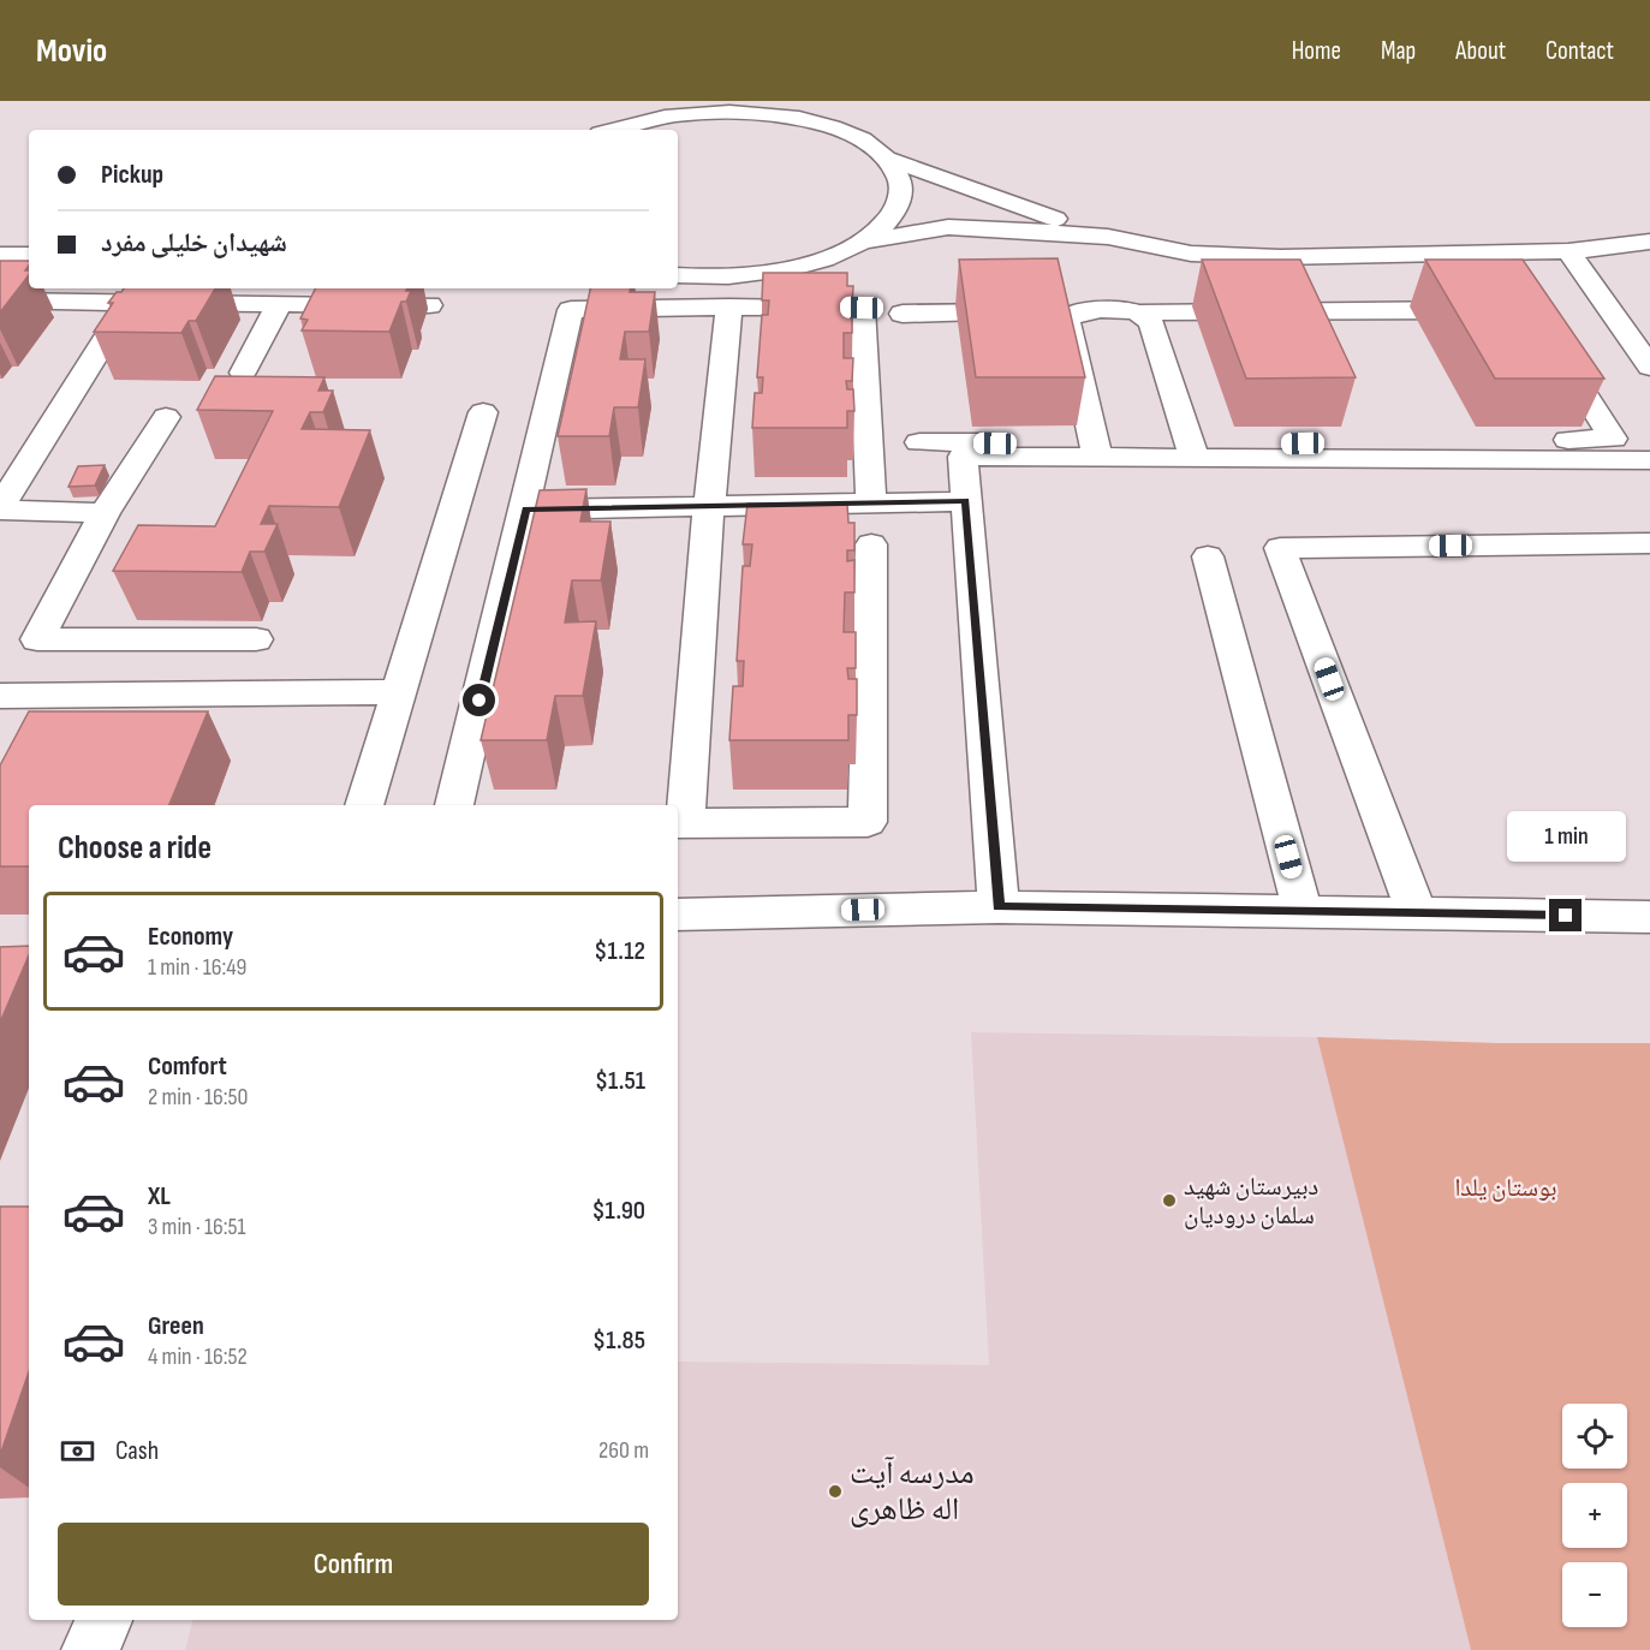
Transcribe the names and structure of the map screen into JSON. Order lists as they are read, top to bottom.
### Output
{
  "parks": ["بوستان یلدا"],
  "places": ["دبیرستان شهید سلمان درودیان", "مدرسه آیت اله ظاهری"],
  "page": {
    "header": "Movio",
    "nav": [
      "Home",
      "Map",
      "About",
      "Contact"
    ],
    "banner": ["Pickup", "شهیدان خلیلی مفرد"],
    "heading": "Choose a ride",
    "bubble": "1 min",
    "list": [
      {
        "name": "Economy",
        "note": "1 min · 16:49",
        "value": "$1.12"
      },
      {
        "name": "Comfort",
        "note": "2 min · 16:50",
        "value": "$1.51"
      },
      {
        "name": "XL",
        "note": "3 min · 16:51",
        "value": "$1.90"
      },
      {
        "name": "Green",
        "note": "4 min · 16:52",
        "value": "$1.85"
      }
    ],
    "map_buttons": ["+", "−"],
    "pay": ["Cash", "260 m"],
    "buttons": "Confirm"
  }
}
